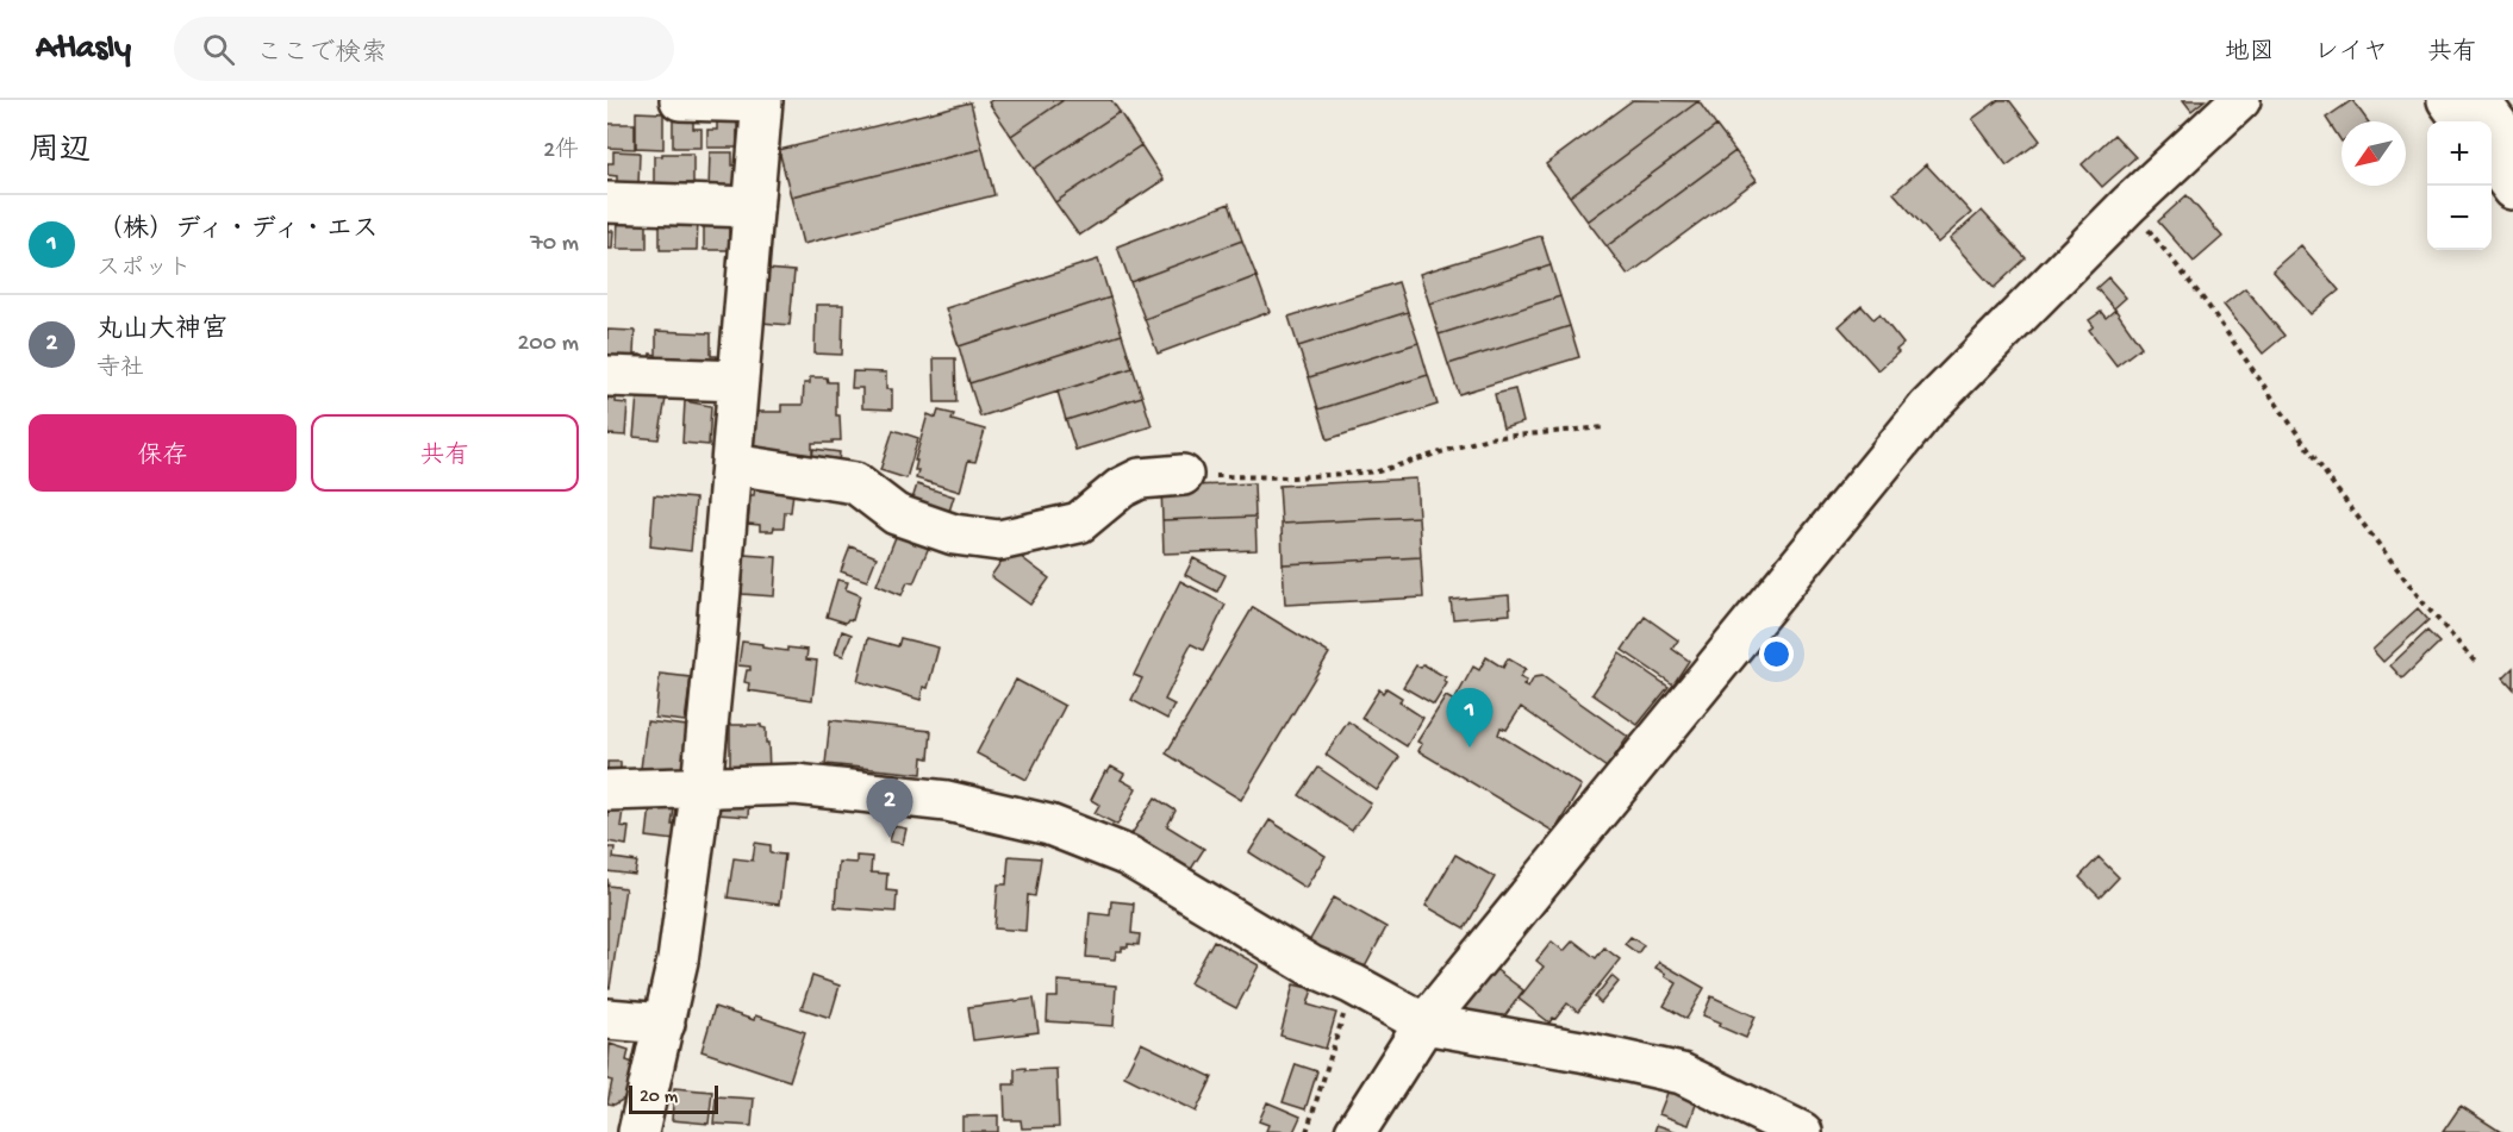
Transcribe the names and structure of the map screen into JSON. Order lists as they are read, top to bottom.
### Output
{
  "scale_bar": "20 m",
  "north": "bottom left",
  "page": {
    "header": "Atlasly",
    "search": "ここで検索",
    "nav": ["地図", "レイヤ", "共有"],
    "heading": ["周辺", "2件"],
    "map_buttons": ["+", "−"],
    "list": [
      {
        "mark": "1",
        "name": "（株）ディ・ディ・エス",
        "note": "スポット",
        "value": "70 m"
      },
      {
        "mark": "2",
        "name": "丸山大神宮",
        "note": "寺社",
        "value": "200 m"
      }
    ],
    "buttons": ["保存", "共有"],
    "pins": ["1", "2"],
    "scale": "20 m"
  }
}
